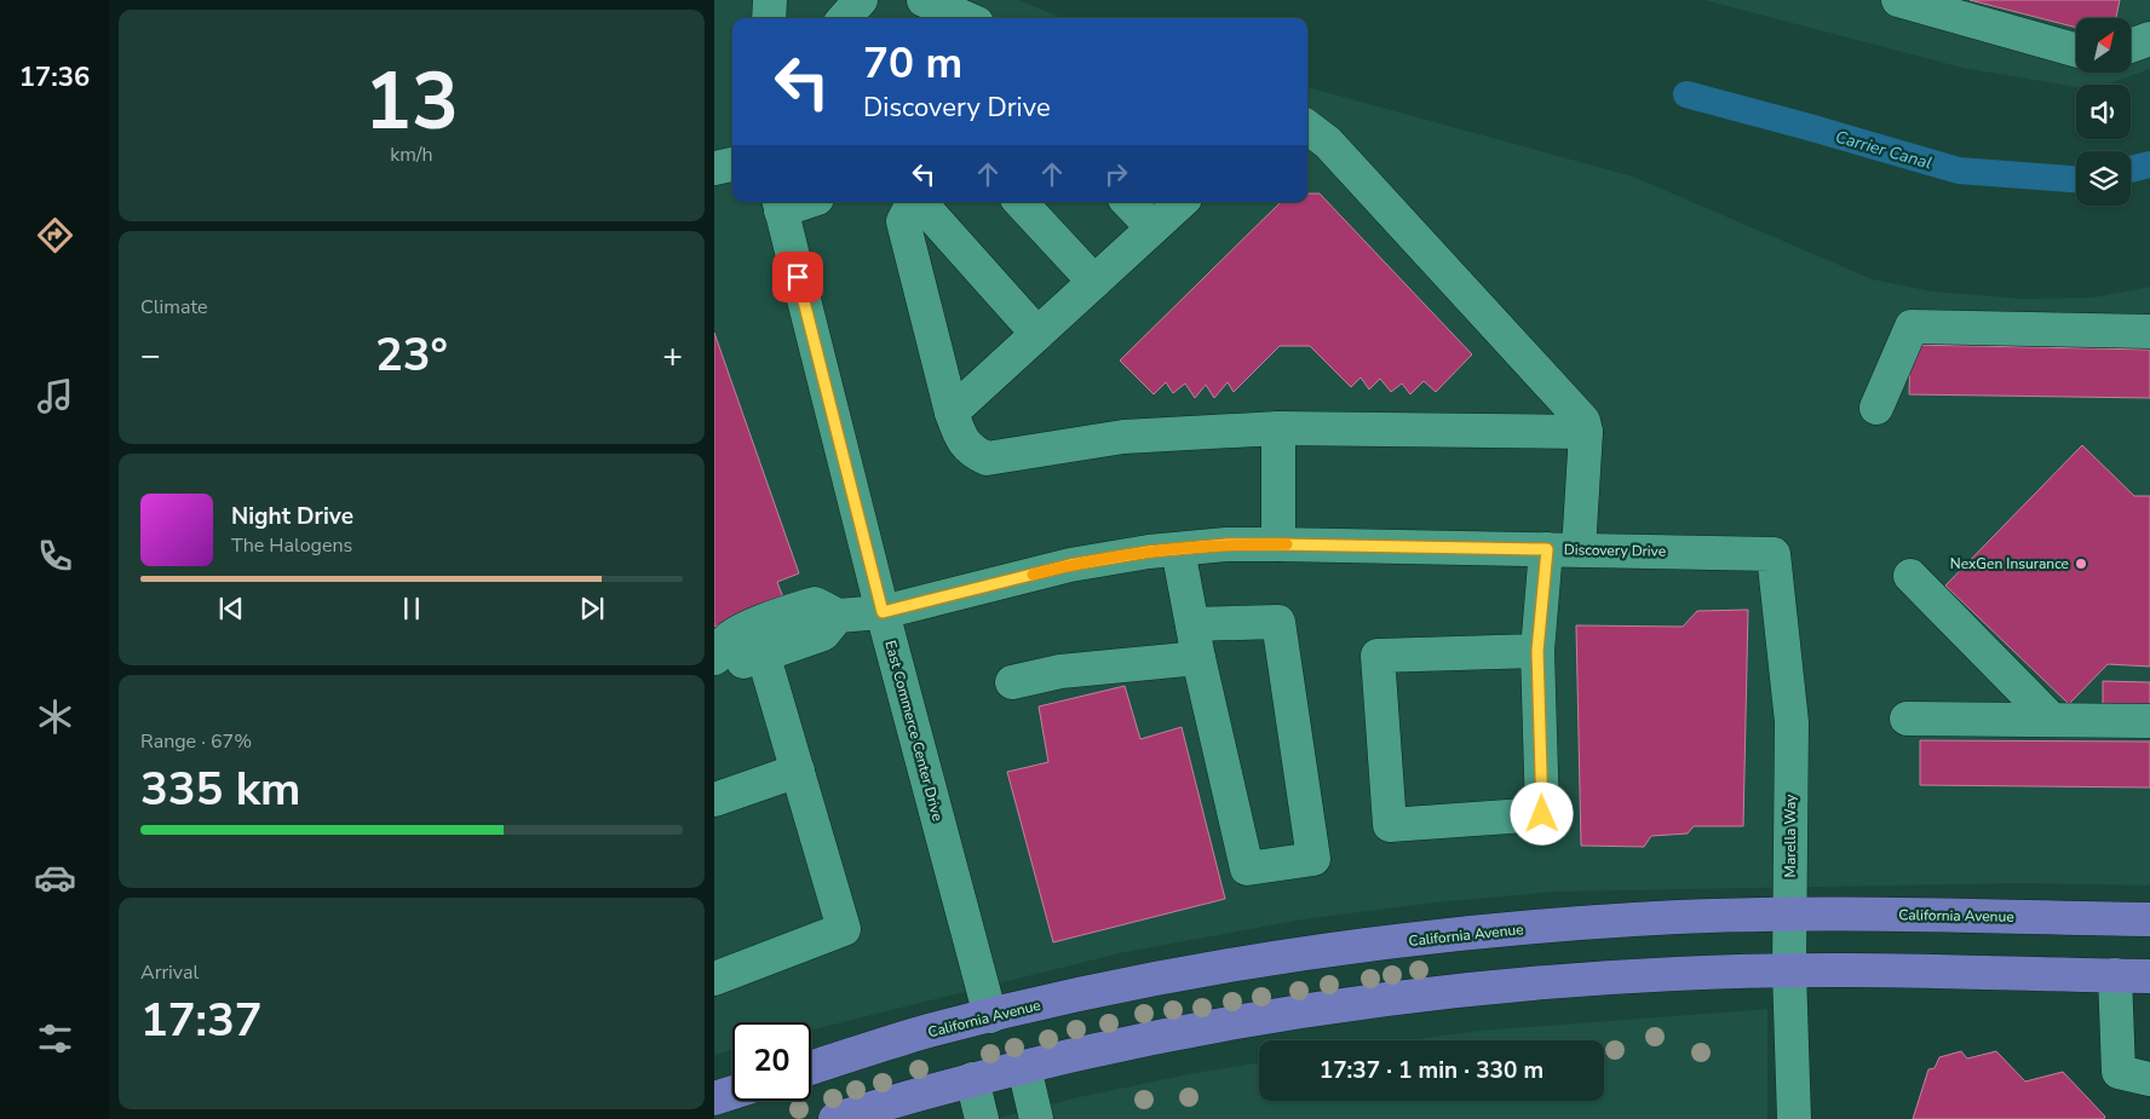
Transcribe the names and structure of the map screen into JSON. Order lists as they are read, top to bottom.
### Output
{
  "streets": {
    "main road": ["California Avenue"],
    "street": ["Discovery Drive", "East Commerce Center Drive", "Marella Way"]
  },
  "crossings": [
    ["Discovery Drive", "East Commerce Center Drive"],
    ["Discovery Drive", "Marella Way"],
    ["East Commerce Center Drive", "California Avenue"],
    ["Marella Way", "California Avenue"]
  ],
  "water": ["Carrier Canal"],
  "places": ["NexGen Insurance"],
  "north": "top right",
  "page": {
    "tabs": "17:36",
    "tile": [
      ["13", "km/h"],
      "Climate",
      ["Range · 67%", "335 km"],
      ["Arrival", "17:37"]
    ],
    "turn": ["70 m", "Discovery Drive"],
    "heat": ["−", "23°", "+"],
    "song": ["Night Drive", "The Halogens"],
    "limit": "20",
    "trip": "17:37 · 1 min · 330 m"
  }
}
